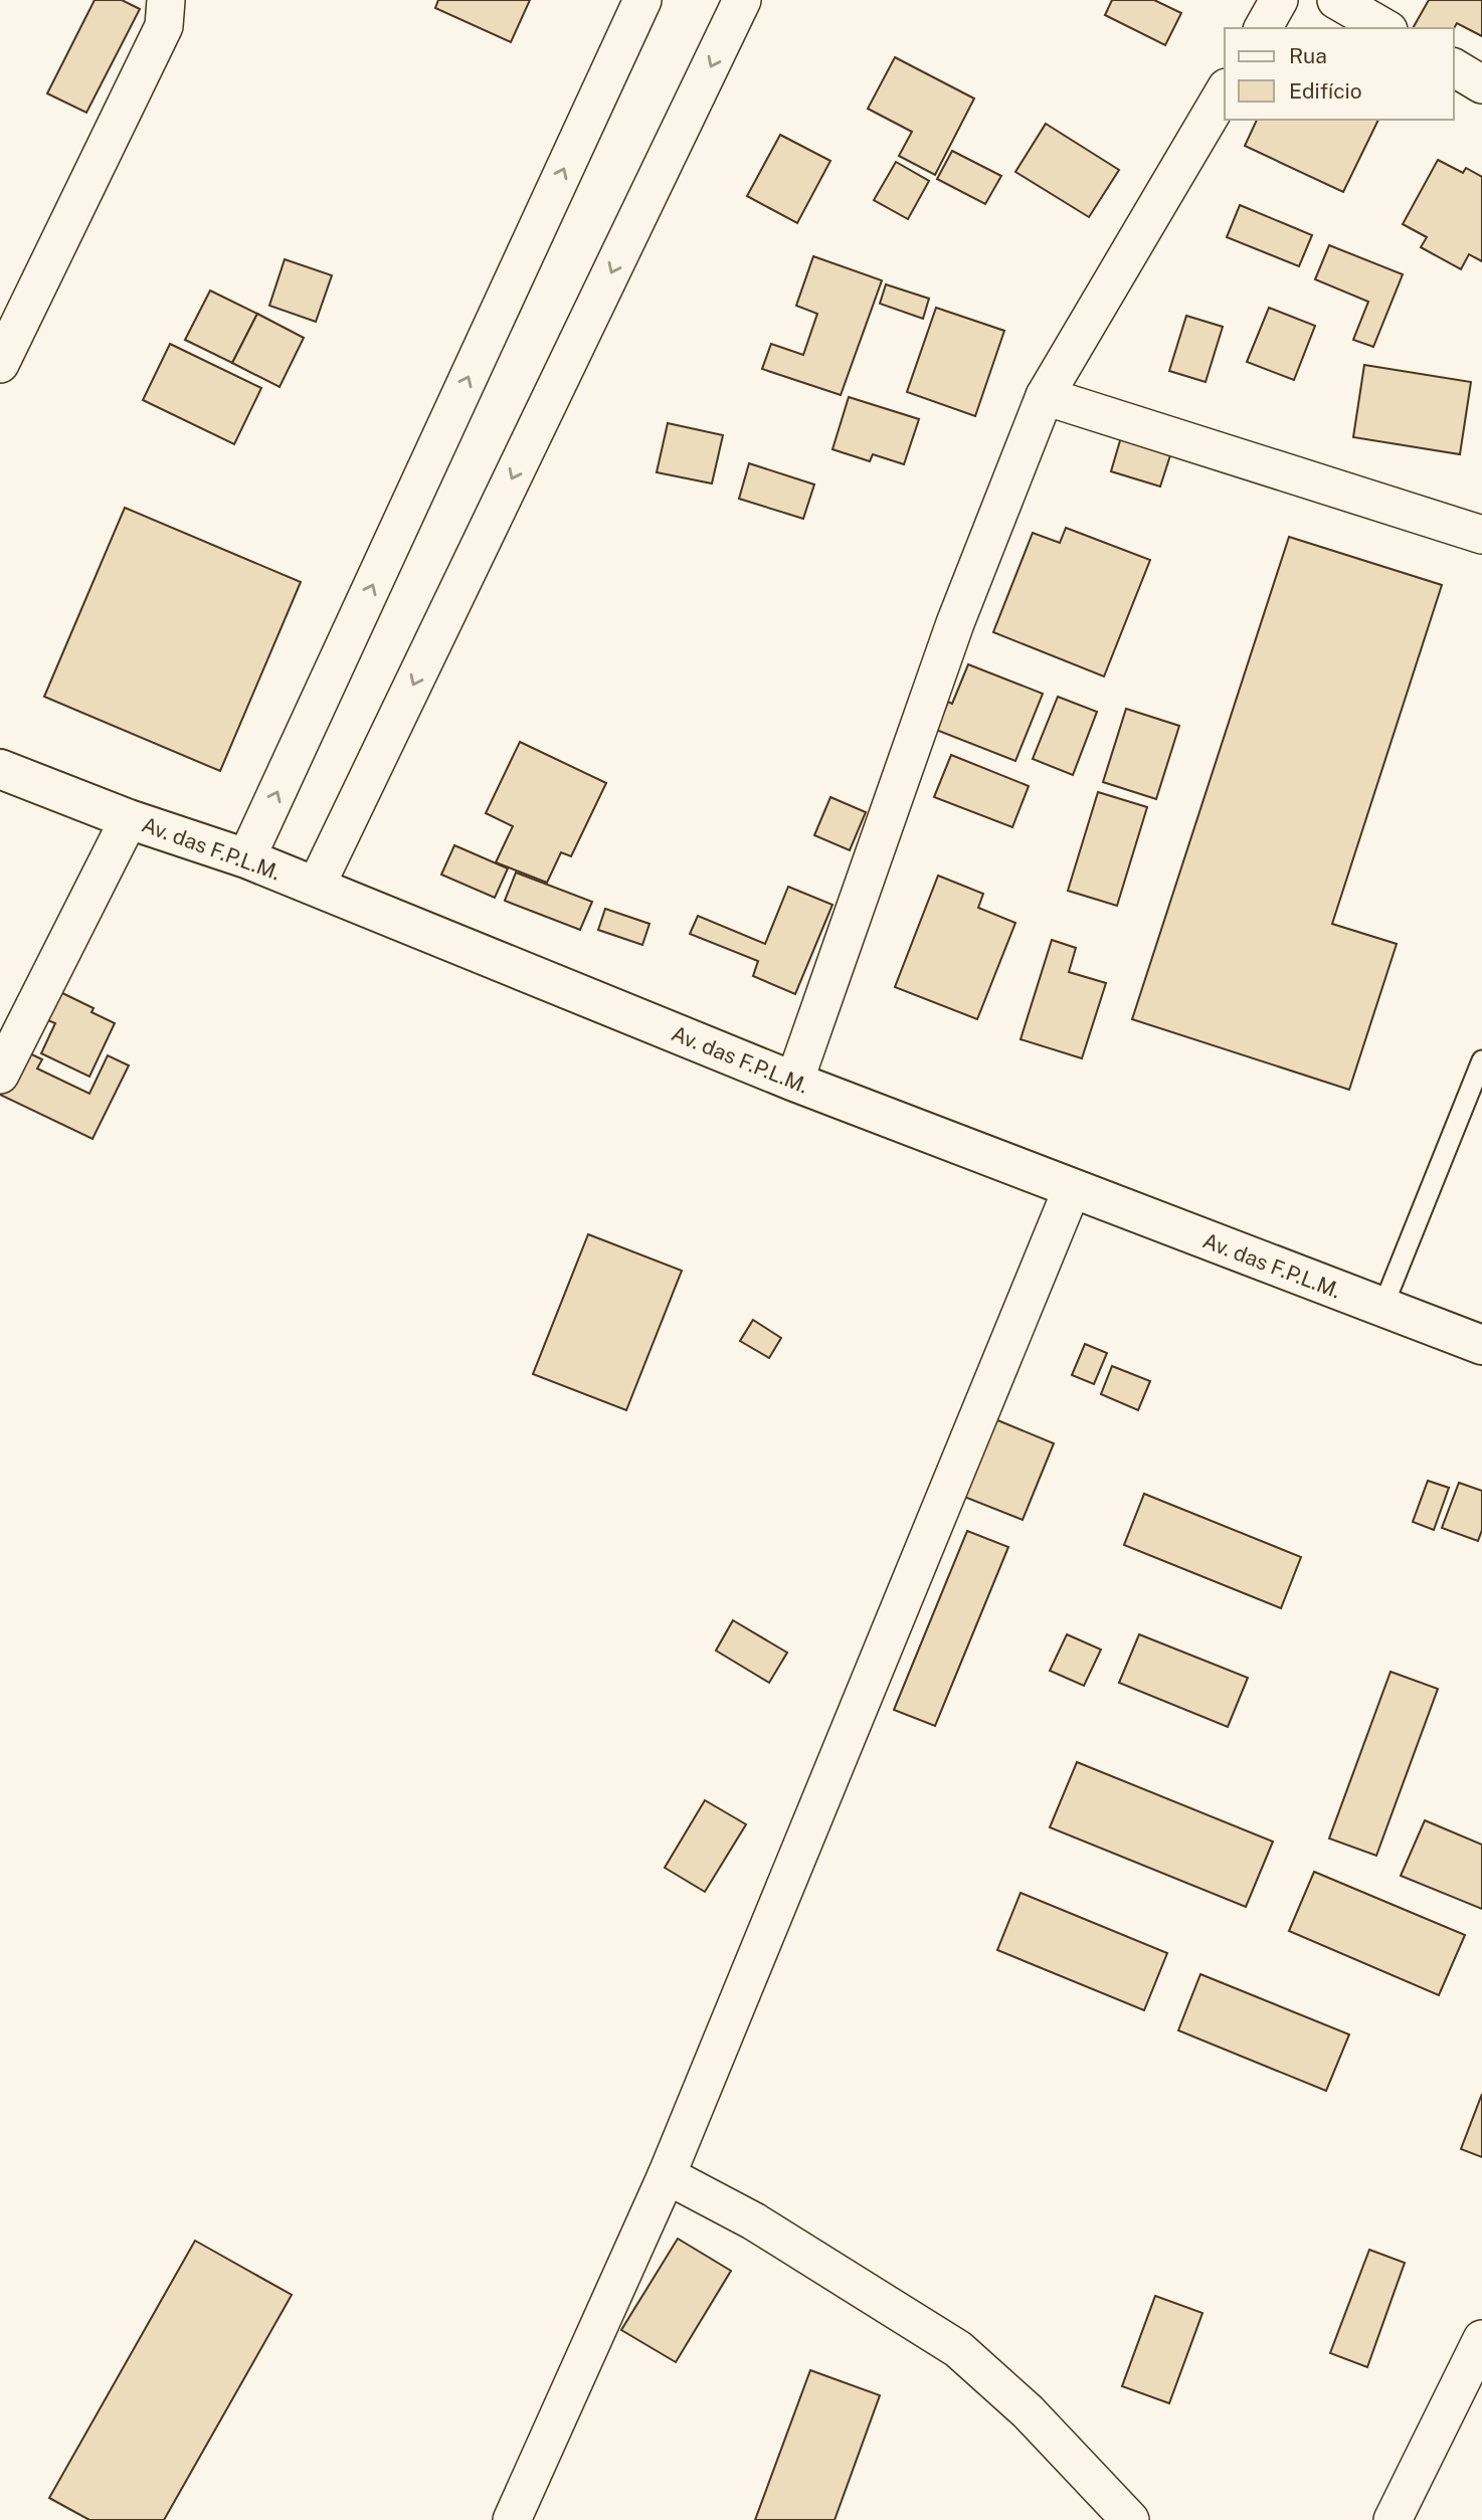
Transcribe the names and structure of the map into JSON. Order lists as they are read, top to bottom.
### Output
{
  "streets": {
    "main road": ["Av. das F.P.L.M."]
  },
  "legend": ["Rua", "Edifício"]
}
